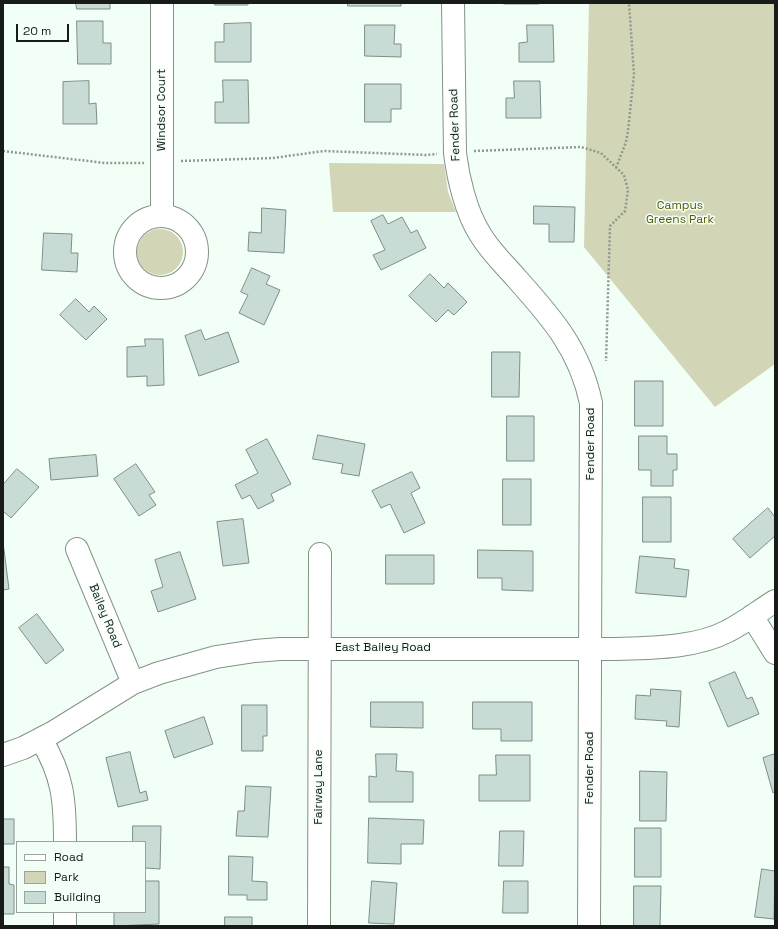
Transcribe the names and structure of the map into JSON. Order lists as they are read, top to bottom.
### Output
{
  "streets": {
    "street": [
      "Windsor Court",
      "Fender Road",
      "Bailey Road",
      "East Bailey Road",
      "Fairway Lane"
    ]
  },
  "crossings": [
    ["Fender Road", "East Bailey Road"],
    ["Bailey Road", "East Bailey Road"],
    ["East Bailey Road", "Fairway Lane"]
  ],
  "parks": ["Campus Greens Park"],
  "legend": ["Road", "Park", "Building"],
  "scale_bar": "20 m"
}
